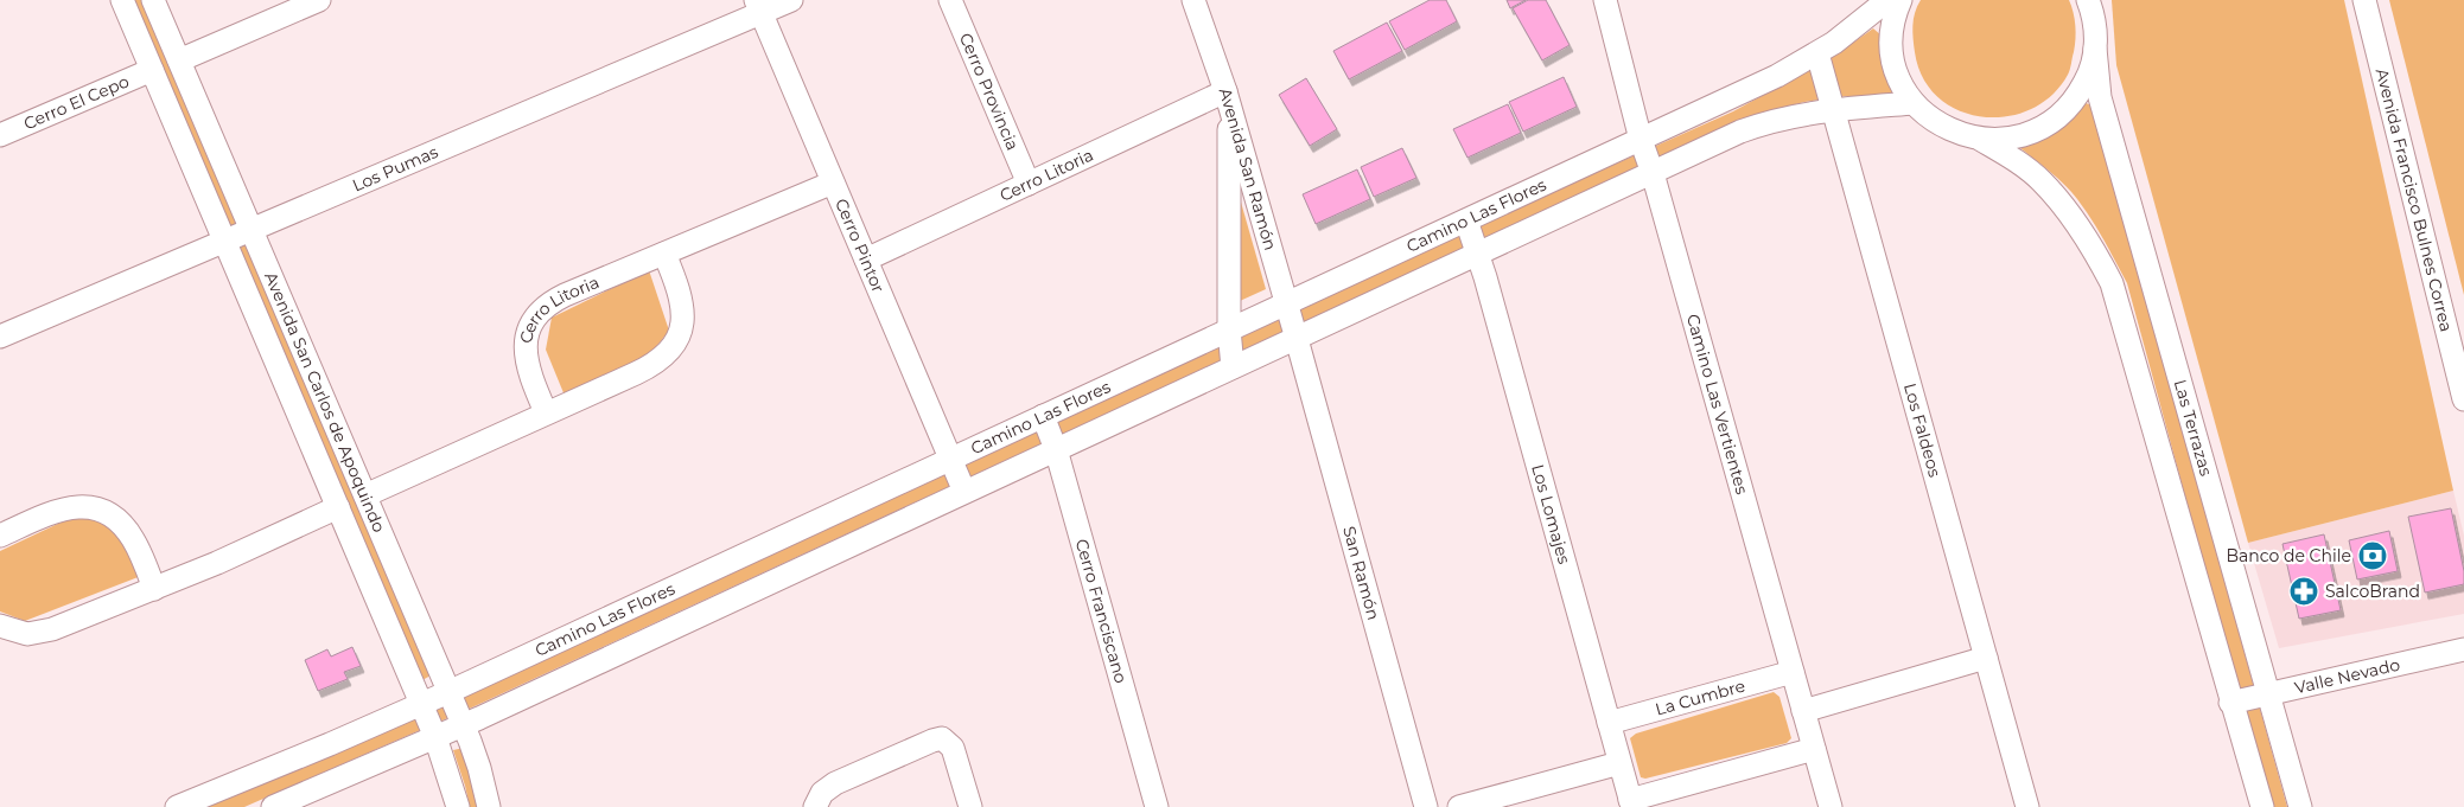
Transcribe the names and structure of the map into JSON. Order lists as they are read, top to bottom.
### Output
{
  "streets": {
    "street": [
      "Cerro Provincia",
      "Cerro El Cepo",
      "Los Pumas",
      "Avenida San Ramón",
      "Cerro Litoria",
      "Avenida Francisco Bulnes Correa",
      "Camino Las Flores",
      "Cerro Pintor",
      "Avenida San Carlos de Apoquindo",
      "Camino Las Vertientes",
      "Las Terrazas",
      "Los Faldeos",
      "Los Lomajes",
      "San Ramón",
      "Cerro Franciscano",
      "Valle Nevado",
      "La Cumbre"
    ]
  },
  "crossings": [
    ["Cerro Provincia", "Cerro Litoria"],
    ["Cerro El Cepo", "Avenida San Carlos de Apoquindo"],
    ["Los Pumas", "Cerro Pintor"],
    ["Los Pumas", "Avenida San Carlos de Apoquindo"],
    ["Avenida San Ramón", "Cerro Litoria"],
    ["Avenida San Ramón", "Camino Las Flores"],
    ["Avenida San Ramón", "San Ramón"],
    ["Cerro Litoria", "Cerro Pintor"],
    ["Camino Las Flores", "Cerro Pintor"],
    ["Camino Las Flores", "Avenida San Carlos de Apoquindo"],
    ["Camino Las Flores", "Camino Las Vertientes"],
    ["Camino Las Flores", "Los Faldeos"],
    ["Camino Las Flores", "Los Lomajes"],
    ["Camino Las Flores", "Cerro Franciscano"],
    ["Camino Las Vertientes", "La Cumbre"],
    ["Las Terrazas", "Valle Nevado"],
    ["Los Lomajes", "La Cumbre"]
  ],
  "places": {
    "bank": ["Banco de Chile"],
    "pharmacy": ["SalcoBrand"]
  }
}
